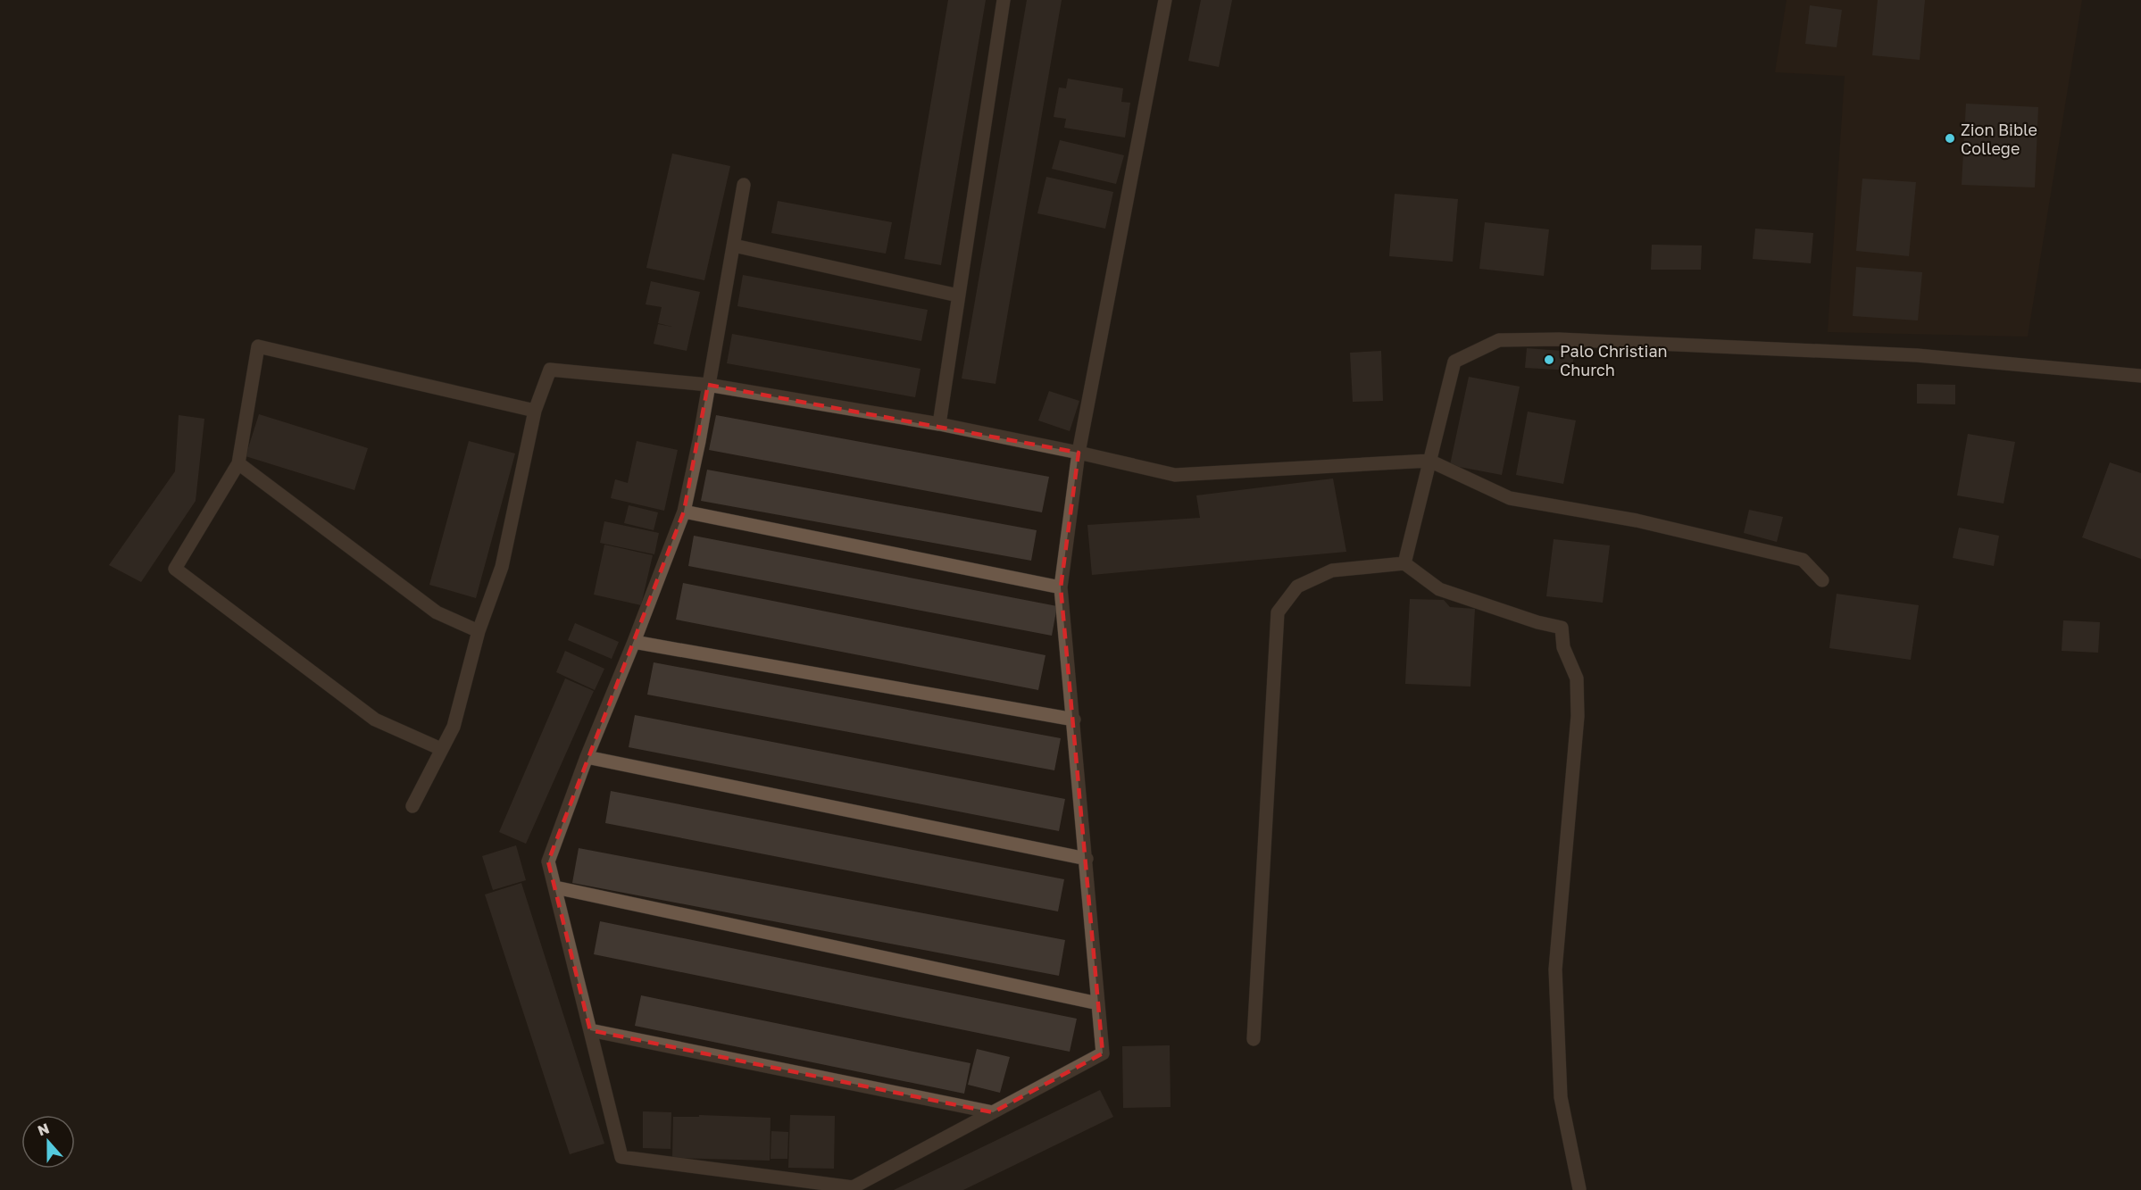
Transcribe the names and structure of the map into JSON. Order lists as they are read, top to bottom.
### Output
{
  "places": ["Zion Bible College", "Palo Christian Church"],
  "north": "top"
}
